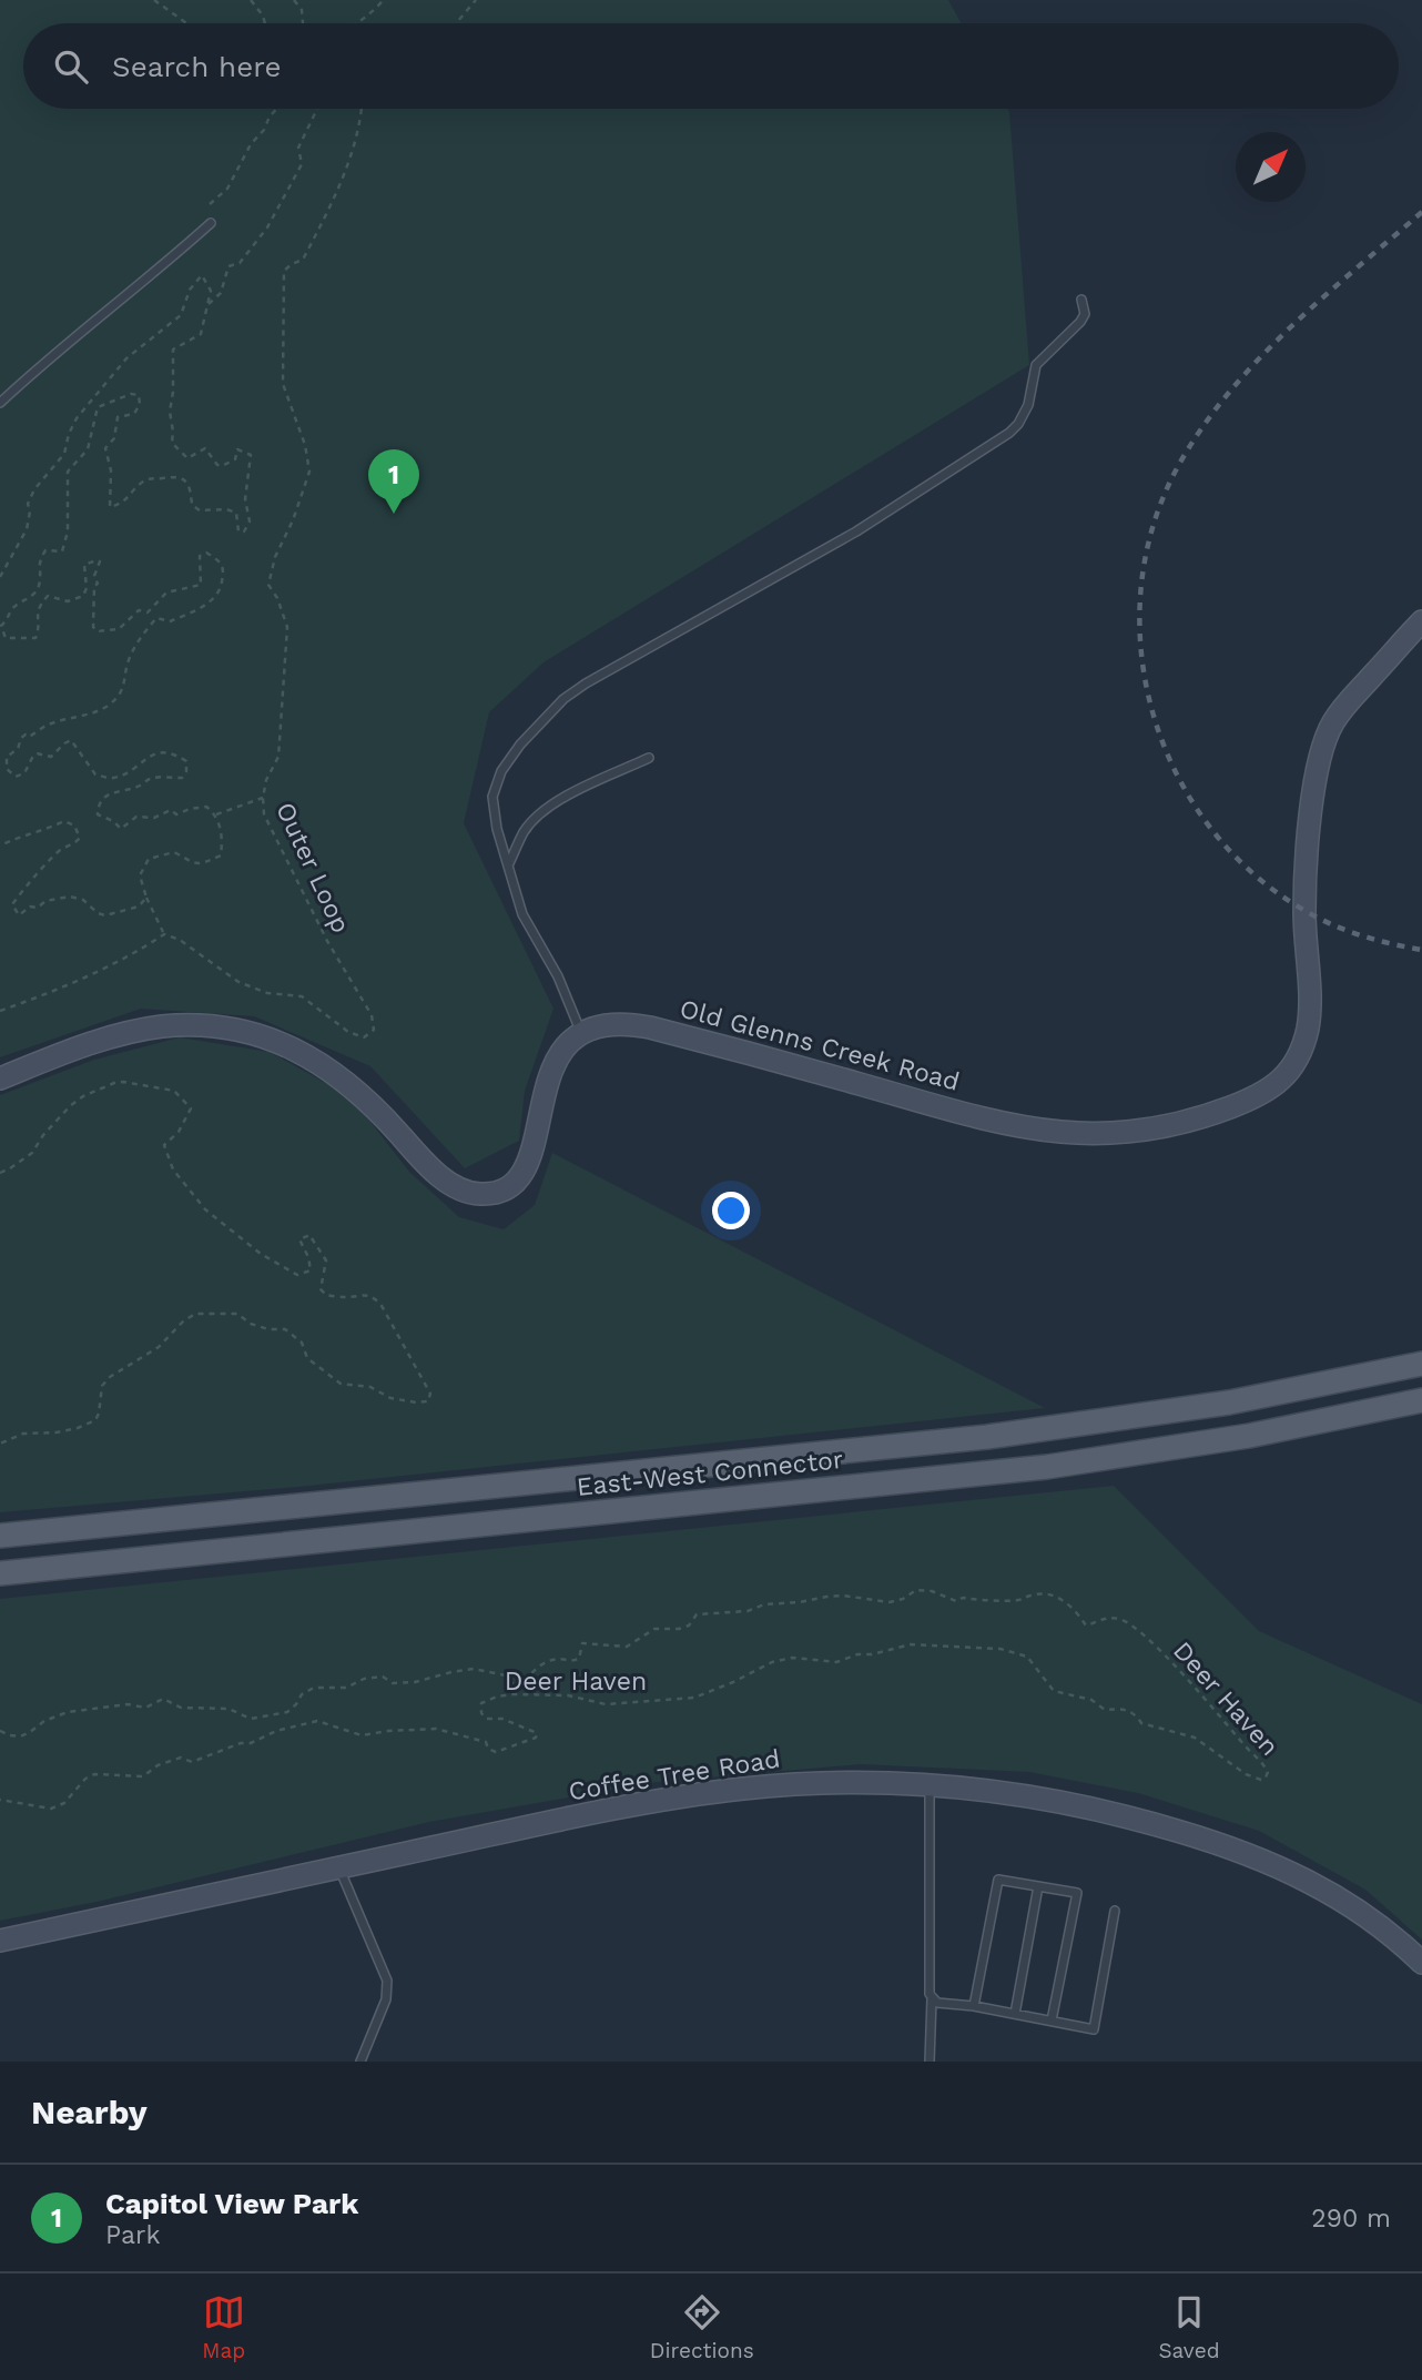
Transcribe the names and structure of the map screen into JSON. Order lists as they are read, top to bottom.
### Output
{
  "streets": {
    "main road": ["East-West Connector"],
    "street": ["Old Glenns Creek Road", "Coffee Tree Road"],
    "path": ["Outer Loop", "Deer Haven"]
  },
  "north": "top right",
  "page": {
    "search": "Search here",
    "pins": "1",
    "heading": "Nearby",
    "list": [
      {
        "mark": "1",
        "name": "Capitol View Park",
        "note": "Park",
        "value": "290 m"
      }
    ],
    "nav": ["Map", "Directions", "Saved"]
  }
}
